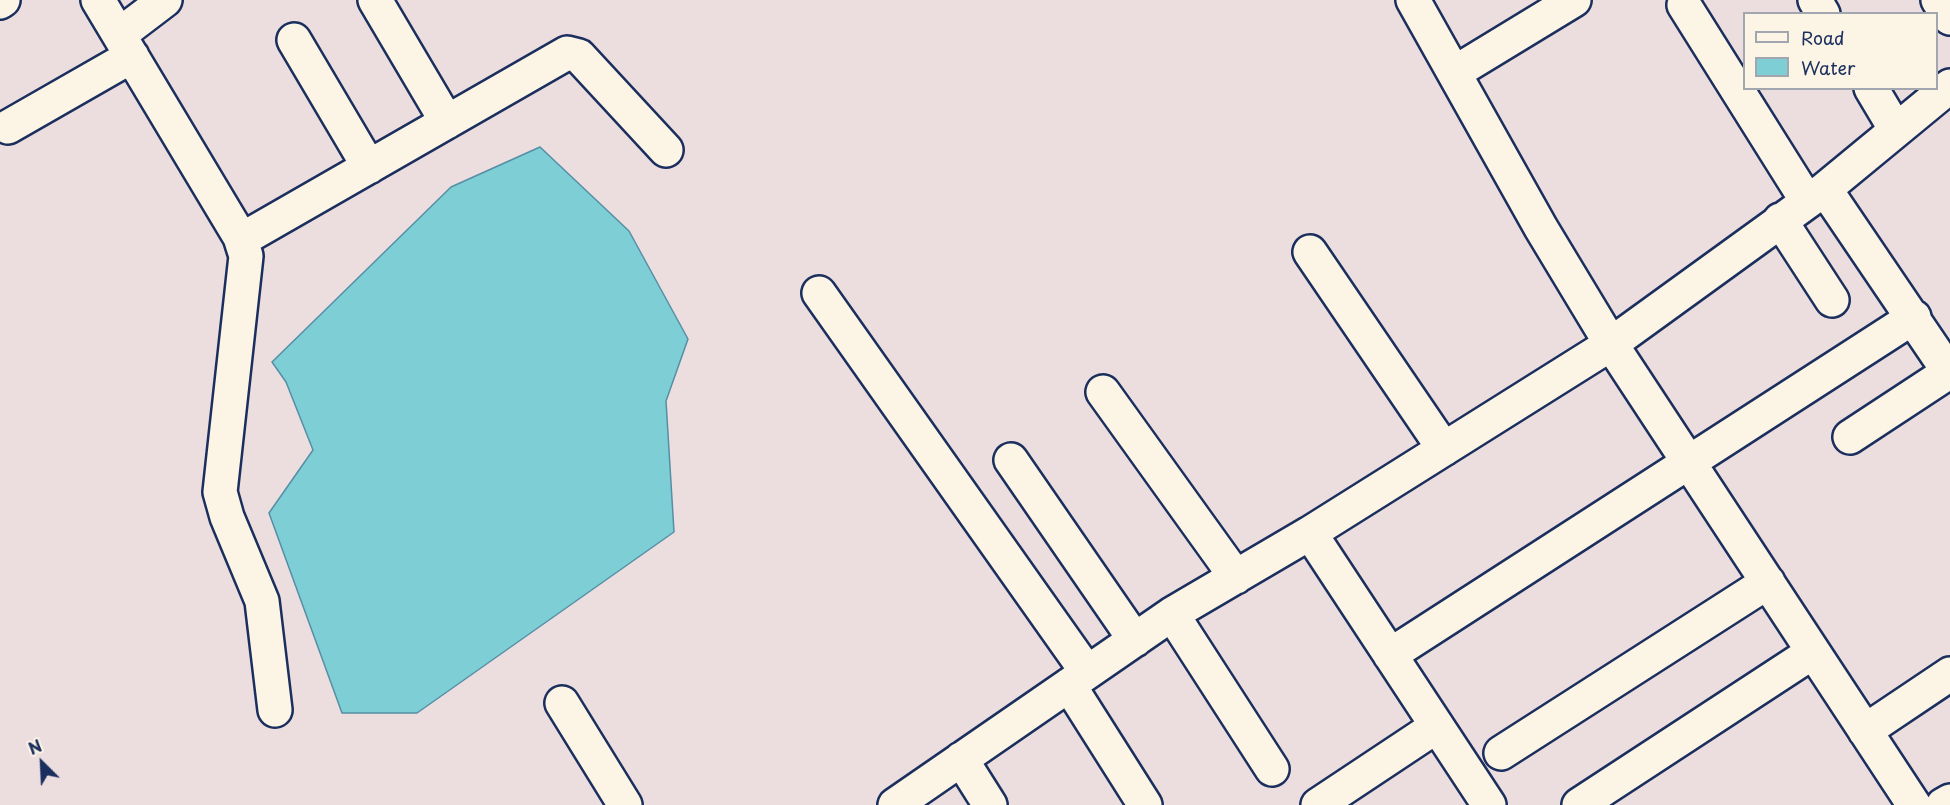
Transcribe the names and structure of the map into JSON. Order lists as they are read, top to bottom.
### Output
{
  "legend": ["Road", "Water"],
  "north": "top left"
}
